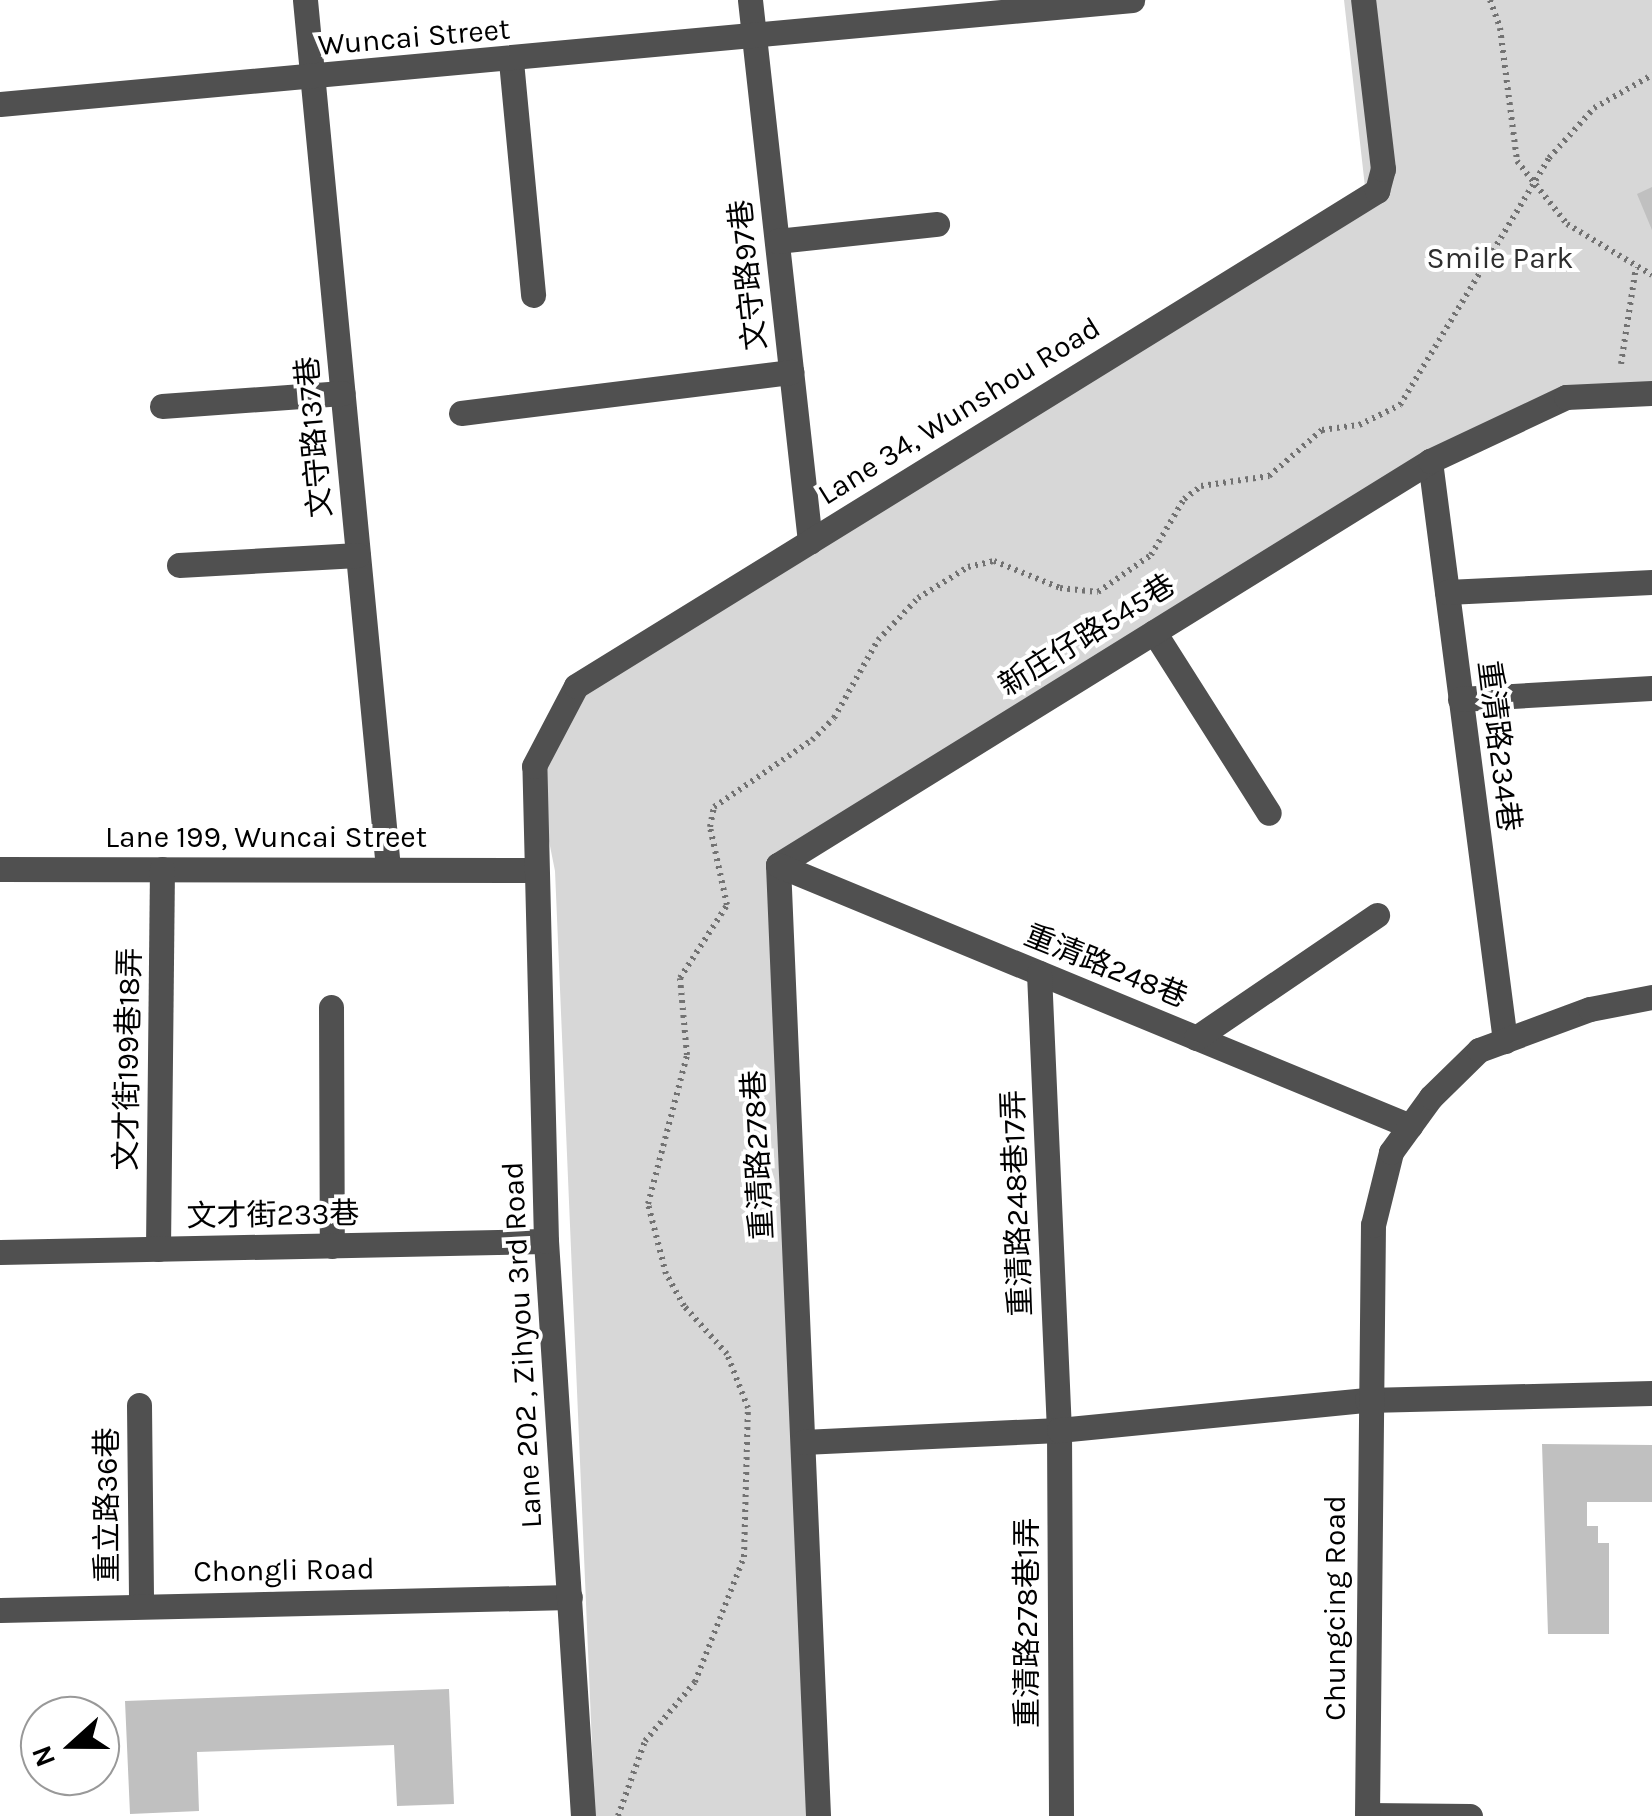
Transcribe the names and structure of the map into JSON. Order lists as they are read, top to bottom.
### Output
{
  "streets": {
    "street": [
      "Wuncai Street",
      "文守路97巷",
      "Lane 34, Wunshou Road",
      "文守路137巷",
      "新庄仔路545巷",
      "重清路234巷",
      "Lane 199, Wuncai Street",
      "重清路248巷",
      "文才街199巷18弄",
      "重清路278巷",
      "重清路248巷17弄",
      "文才街233巷",
      "Lane 202 , Zihyou 3rd Road",
      "重立路36巷",
      "Chongli Road",
      "Chungcing Road",
      "重清路278巷1弄"
    ]
  },
  "crossings": [
    ["Wuncai Street", "文守路97巷"],
    ["Wuncai Street", "文守路137巷"],
    ["文守路97巷", "Lane 34, Wunshou Road"],
    ["Lane 34, Wunshou Road", "Lane 199, Wuncai Street"],
    ["Lane 34, Wunshou Road", "Lane 202 , Zihyou 3rd Road"],
    ["文守路137巷", "Lane 199, Wuncai Street"],
    ["新庄仔路545巷", "重清路234巷"],
    ["新庄仔路545巷", "重清路248巷"],
    ["新庄仔路545巷", "重清路278巷"],
    ["重清路234巷", "Chungcing Road"],
    ["Lane 199, Wuncai Street", "文才街199巷18弄"],
    ["Lane 199, Wuncai Street", "Lane 202 , Zihyou 3rd Road"],
    ["重清路248巷", "重清路278巷"],
    ["重清路248巷", "重清路248巷17弄"],
    ["重清路248巷", "Chungcing Road"],
    ["文才街199巷18弄", "文才街233巷"],
    ["重清路248巷17弄", "重清路278巷1弄"],
    ["文才街233巷", "Lane 202 , Zihyou 3rd Road"],
    ["Lane 202 , Zihyou 3rd Road", "Chongli Road"],
    ["重立路36巷", "Chongli Road"]
  ],
  "parks": ["Smile Park"],
  "north": "left"
}
